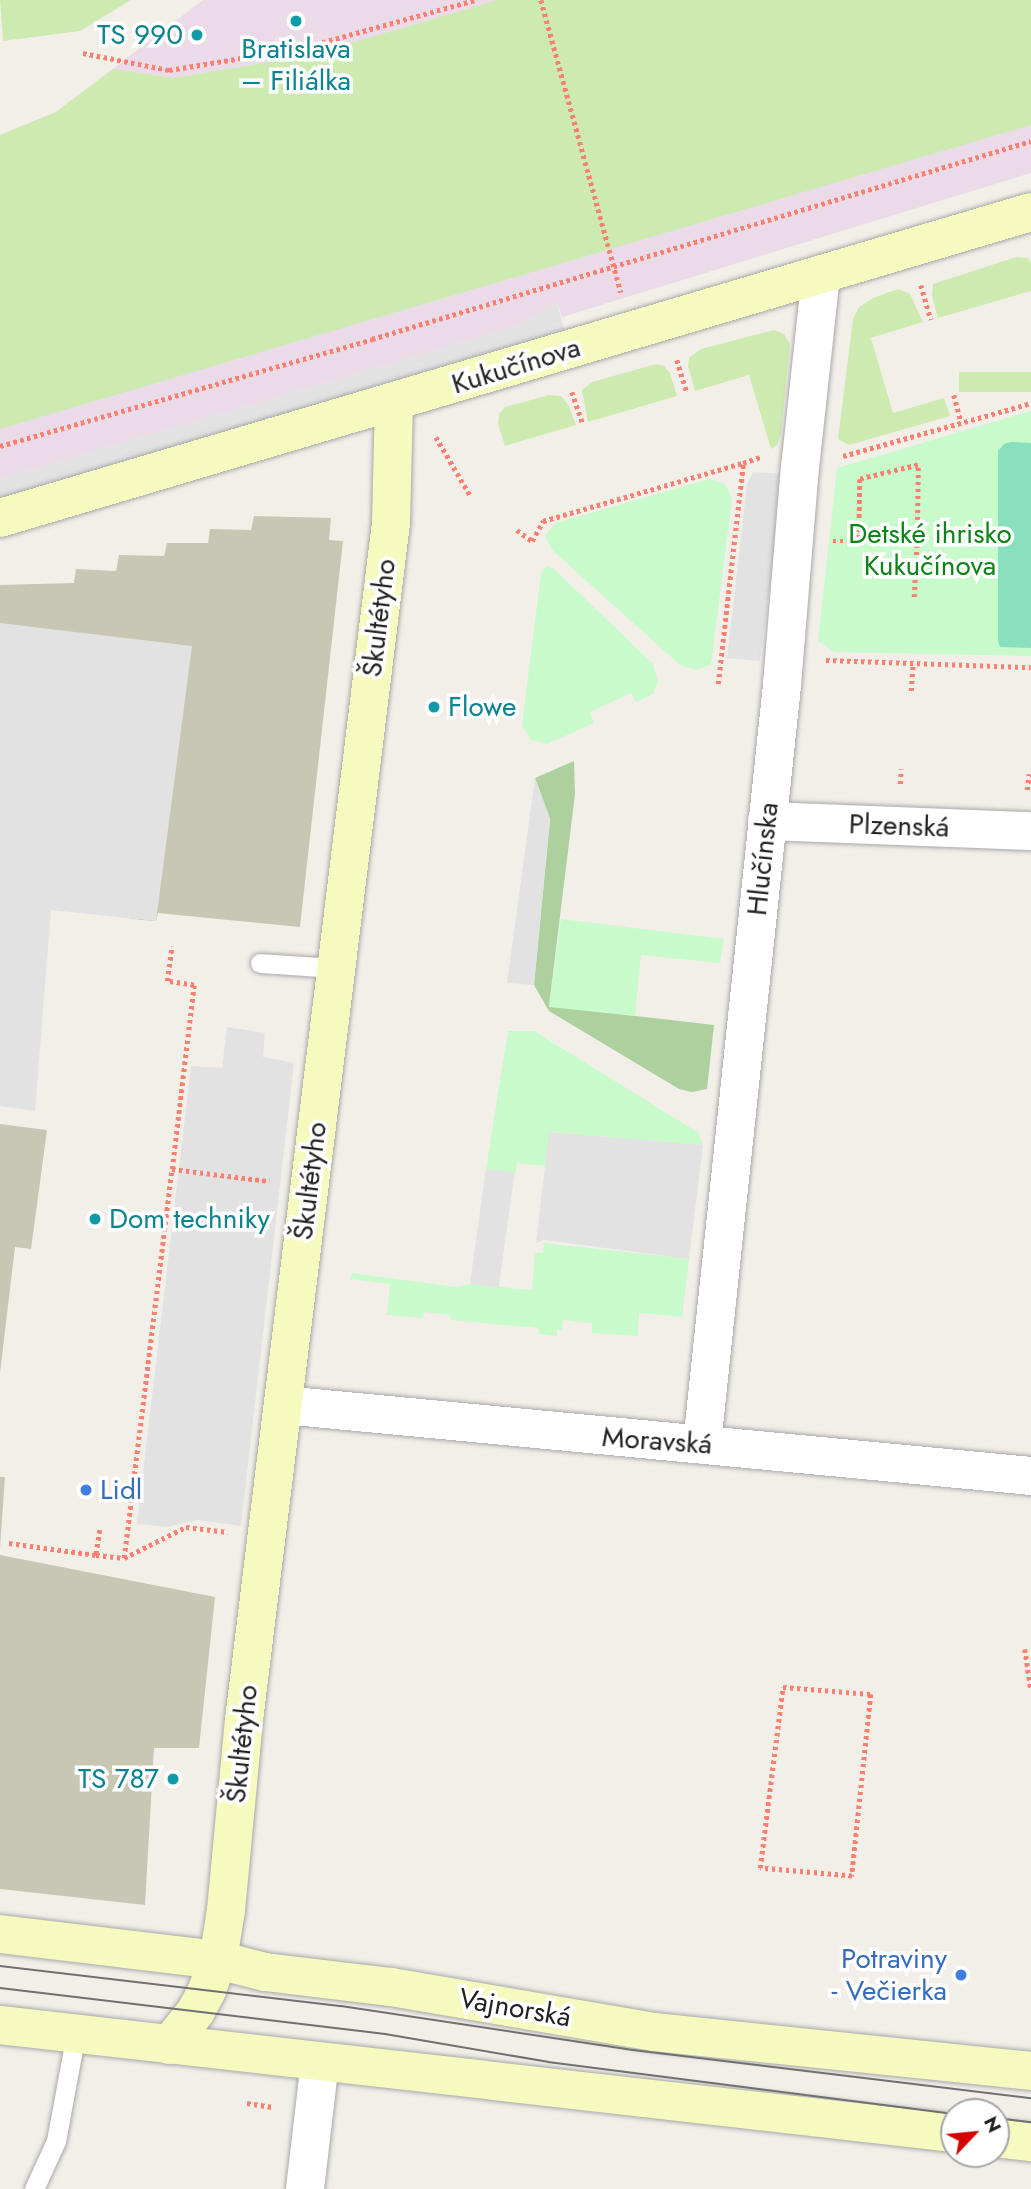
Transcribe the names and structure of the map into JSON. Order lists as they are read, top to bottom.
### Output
{
  "streets": {
    "street": [
      "Kukučínova",
      "Škultétyho",
      "Plzenská",
      "Hlučínska",
      "Moravská",
      "Vajnorská"
    ]
  },
  "crossings": [
    ["Kukučínova", "Škultétyho"],
    ["Kukučínova", "Hlučínska"],
    ["Škultétyho", "Moravská"],
    ["Škultétyho", "Vajnorská"],
    ["Plzenská", "Hlučínska"],
    ["Hlučínska", "Moravská"]
  ],
  "parks": ["Detské ihrisko Kukučínova"],
  "places": [
    "Bratislava – Filiálka",
    "TS 990",
    "Flowe",
    "Dom techniky",
    "Lidl",
    "TS 787",
    "Potraviny - Večierka"
  ],
  "north": "top right"
}
